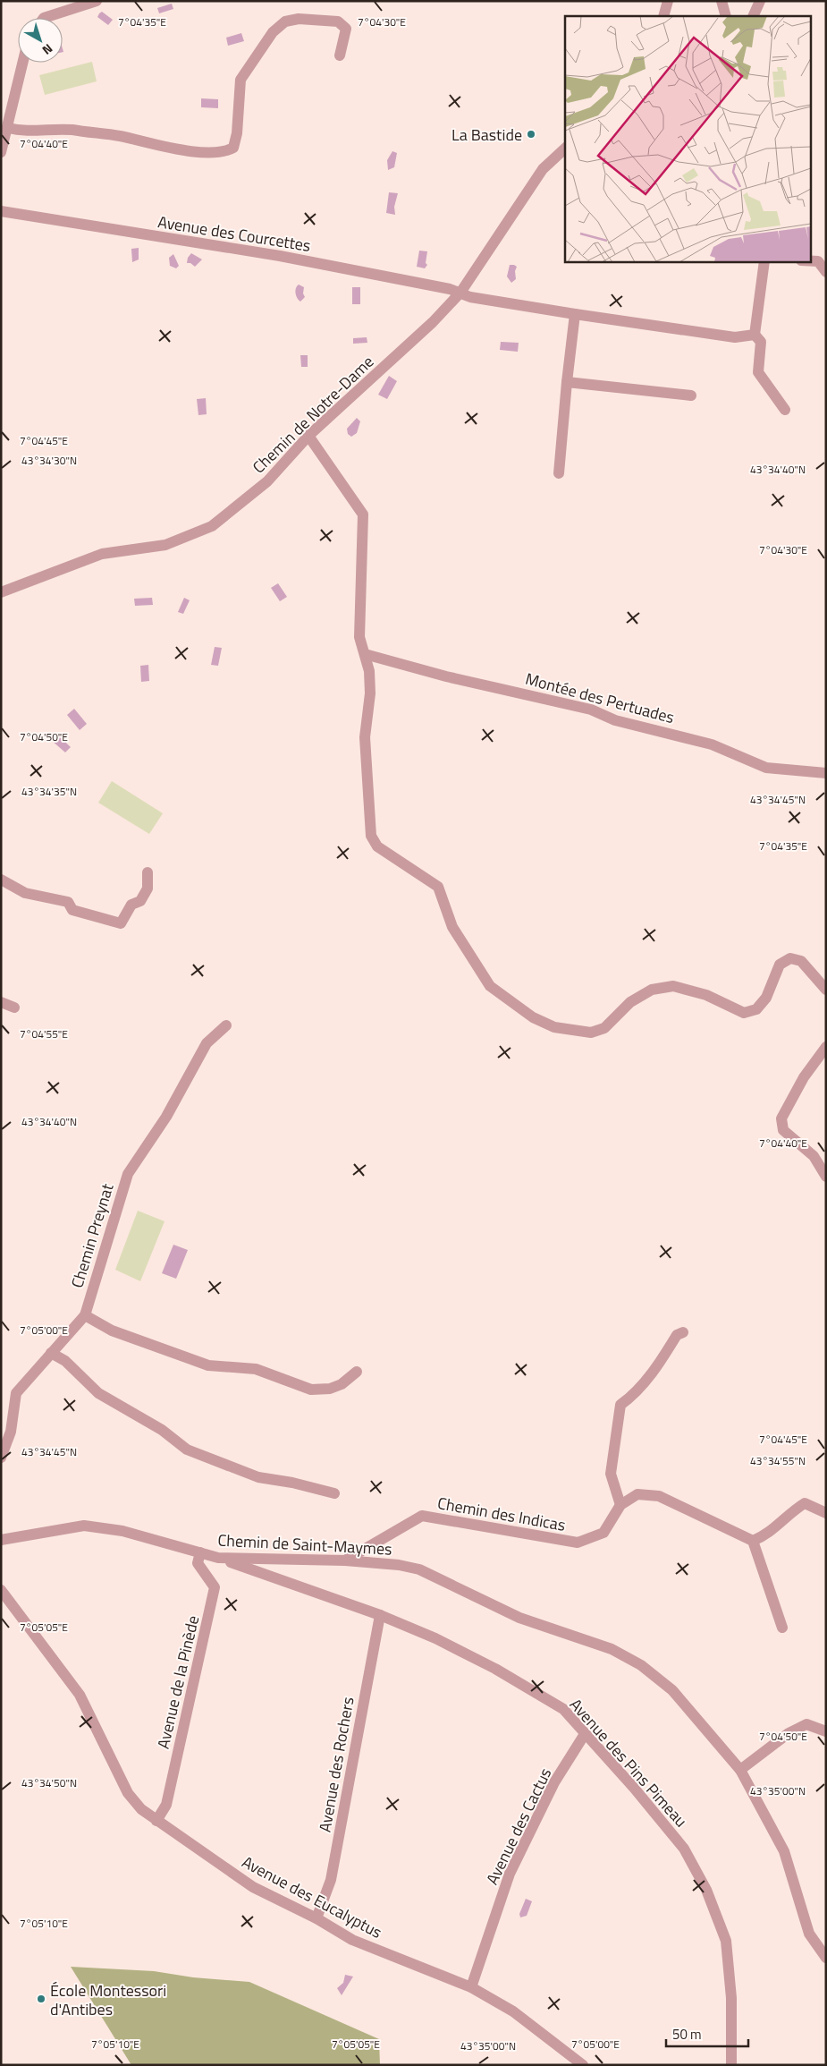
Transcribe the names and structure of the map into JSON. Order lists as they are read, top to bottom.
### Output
{
  "streets": {
    "street": [
      "Avenue des Courcettes",
      "Chemin de Notre-Dame",
      "Montée des Pertuades",
      "Chemin Preynat",
      "Chemin des Indicas",
      "Chemin de Saint-Maymes",
      "Avenue de la Pinède",
      "Avenue des Pins Pimeau",
      "Avenue des Rochers",
      "Avenue des Cactus",
      "Avenue des Eucalyptus"
    ]
  },
  "crossings": [
    ["Avenue des Courcettes", "Chemin de Notre-Dame"],
    ["Chemin des Indicas", "Chemin de Saint-Maymes"],
    ["Chemin de Saint-Maymes", "Avenue de la Pinède"],
    ["Chemin de Saint-Maymes", "Avenue des Pins Pimeau"],
    ["Avenue de la Pinède", "Avenue des Eucalyptus"],
    ["Avenue des Pins Pimeau", "Avenue des Rochers"],
    ["Avenue des Pins Pimeau", "Avenue des Cactus"],
    ["Avenue des Rochers", "Avenue des Eucalyptus"],
    ["Avenue des Cactus", "Avenue des Eucalyptus"]
  ],
  "places": ["La Bastide", "École Montessori d'Antibes"],
  "scale_bar": "50 m",
  "north": "bottom right",
  "coordinates": [
    "7°04'35\"E",
    "7°04'30\"E",
    "7°04'40\"E",
    "7°04'45\"E",
    "43°34'30\"N",
    "43°34'40\"N",
    "7°04'50\"E",
    "43°34'35\"N",
    "43°34'45\"N",
    "7°04'55\"E",
    "7°05'00\"E",
    "43°34'55\"N",
    "7°05'05\"E",
    "43°34'50\"N",
    "43°35'00\"N",
    "7°05'10\"E"
  ]
}
